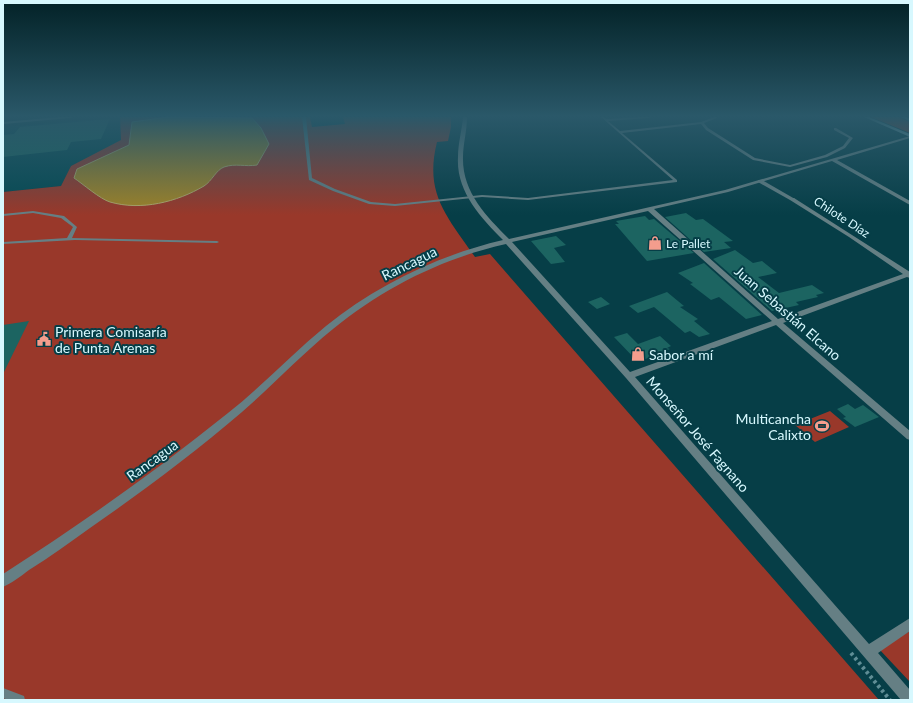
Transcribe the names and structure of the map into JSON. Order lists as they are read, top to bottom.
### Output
{
  "streets": {
    "street": [
      "Chilote Díaz",
      "Rancagua",
      "Juan Sebastián Elcano",
      "Monseñor José Fagnano"
    ]
  },
  "crossings": [
    ["Chilote Díaz", "Rancagua"],
    ["Rancagua", "Juan Sebastián Elcano"],
    ["Rancagua", "Monseñor José Fagnano"]
  ],
  "places": {
    "shop": ["Le Pallet", "Sabor a mí"],
    "public building": ["Primera Comisaría de Punta Arenas"],
    "sports": ["Multicancha Calixto"]
  }
}
